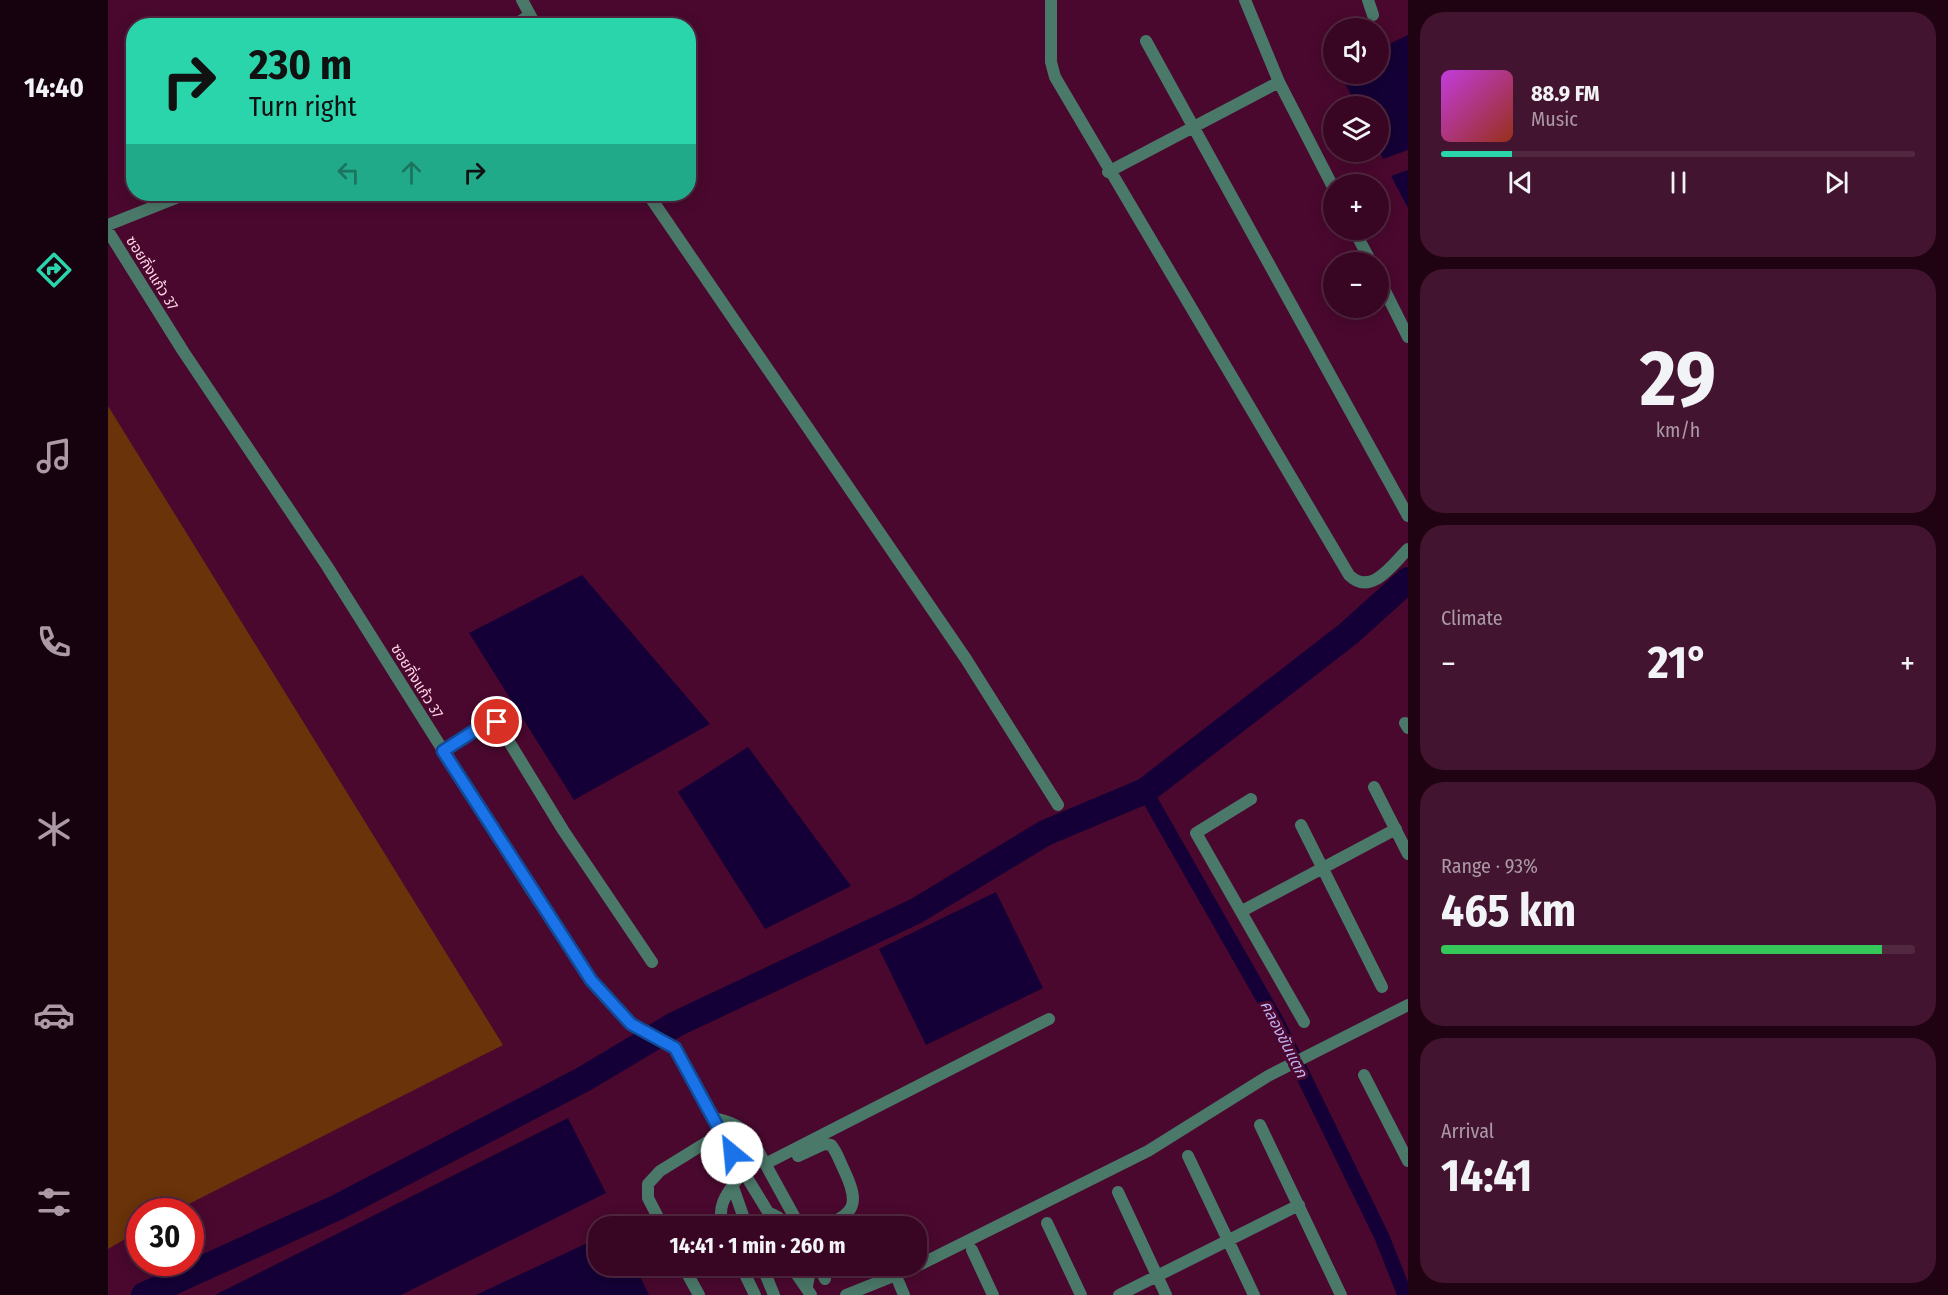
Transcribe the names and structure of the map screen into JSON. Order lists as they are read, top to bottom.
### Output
{
  "streets": {
    "street": ["ซอยกิ่งแก้ว 37"]
  },
  "water": ["คลองขันแตก"],
  "page": {
    "tabs": "14:40",
    "map_buttons": ["+", "−"],
    "turn": ["230 m", "Turn right"],
    "song": ["88.9 FM", "Music"],
    "tile": [
      ["29", "km/h"],
      "Climate",
      ["Range · 93%", "465 km"],
      ["Arrival", "14:41"]
    ],
    "heat": ["−", "21°", "+"],
    "limit": "30",
    "trip": "14:41 · 1 min · 260 m"
  }
}
